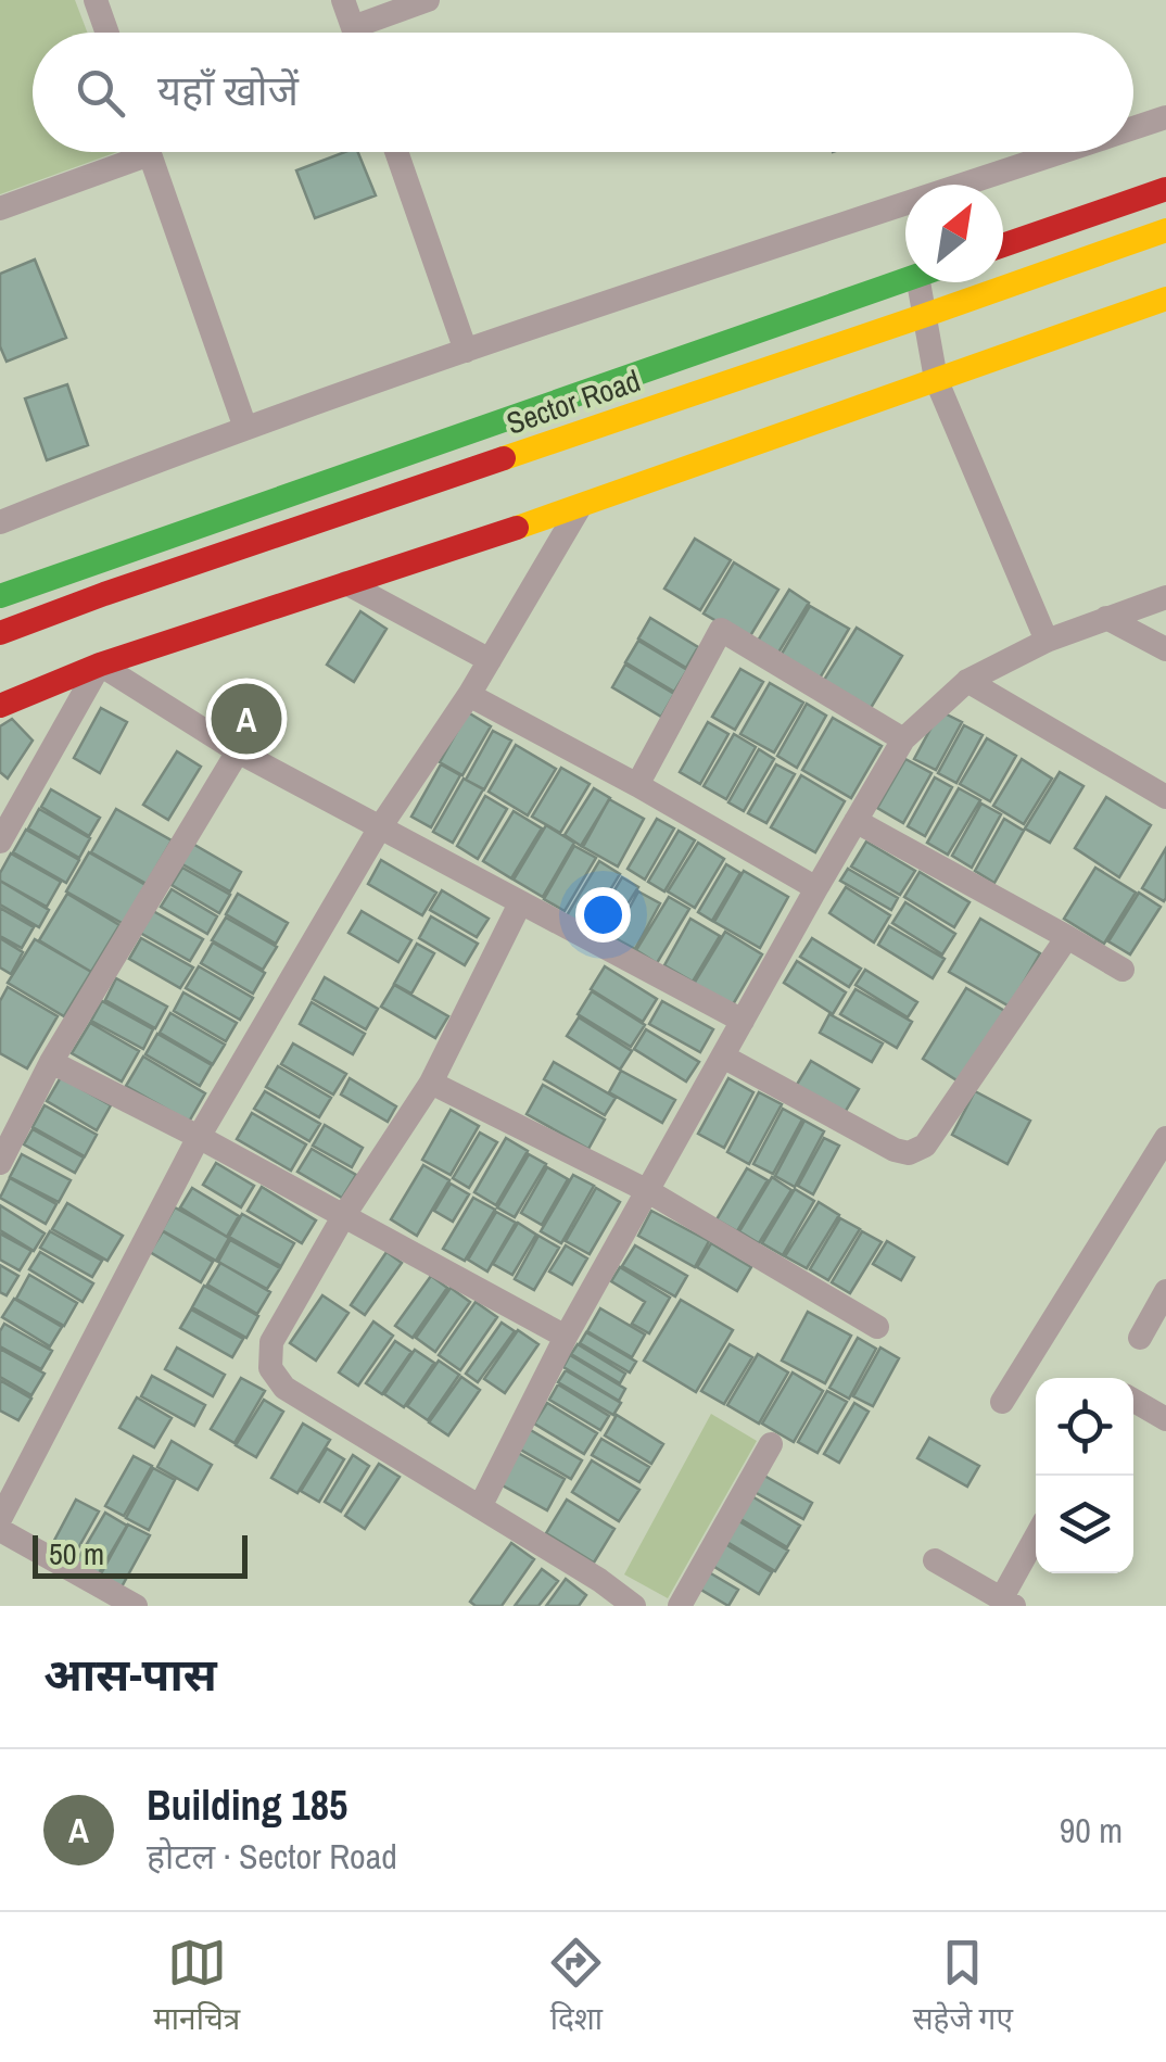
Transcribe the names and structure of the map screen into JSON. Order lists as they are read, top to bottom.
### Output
{
  "streets": {
    "main road": ["Sector Road"]
  },
  "scale_bar": "50 m",
  "north": "top right",
  "page": {
    "search": "यहाँ खोजें",
    "pins": "A",
    "scale": "50 m",
    "heading": "आस-पास",
    "list": [
      {
        "mark": "A",
        "name": "Building 185",
        "note": "होटल · Sector Road",
        "value": "90 m"
      }
    ],
    "nav": ["मानचित्र", "दिशा", "सहेजे गए"]
  }
}
